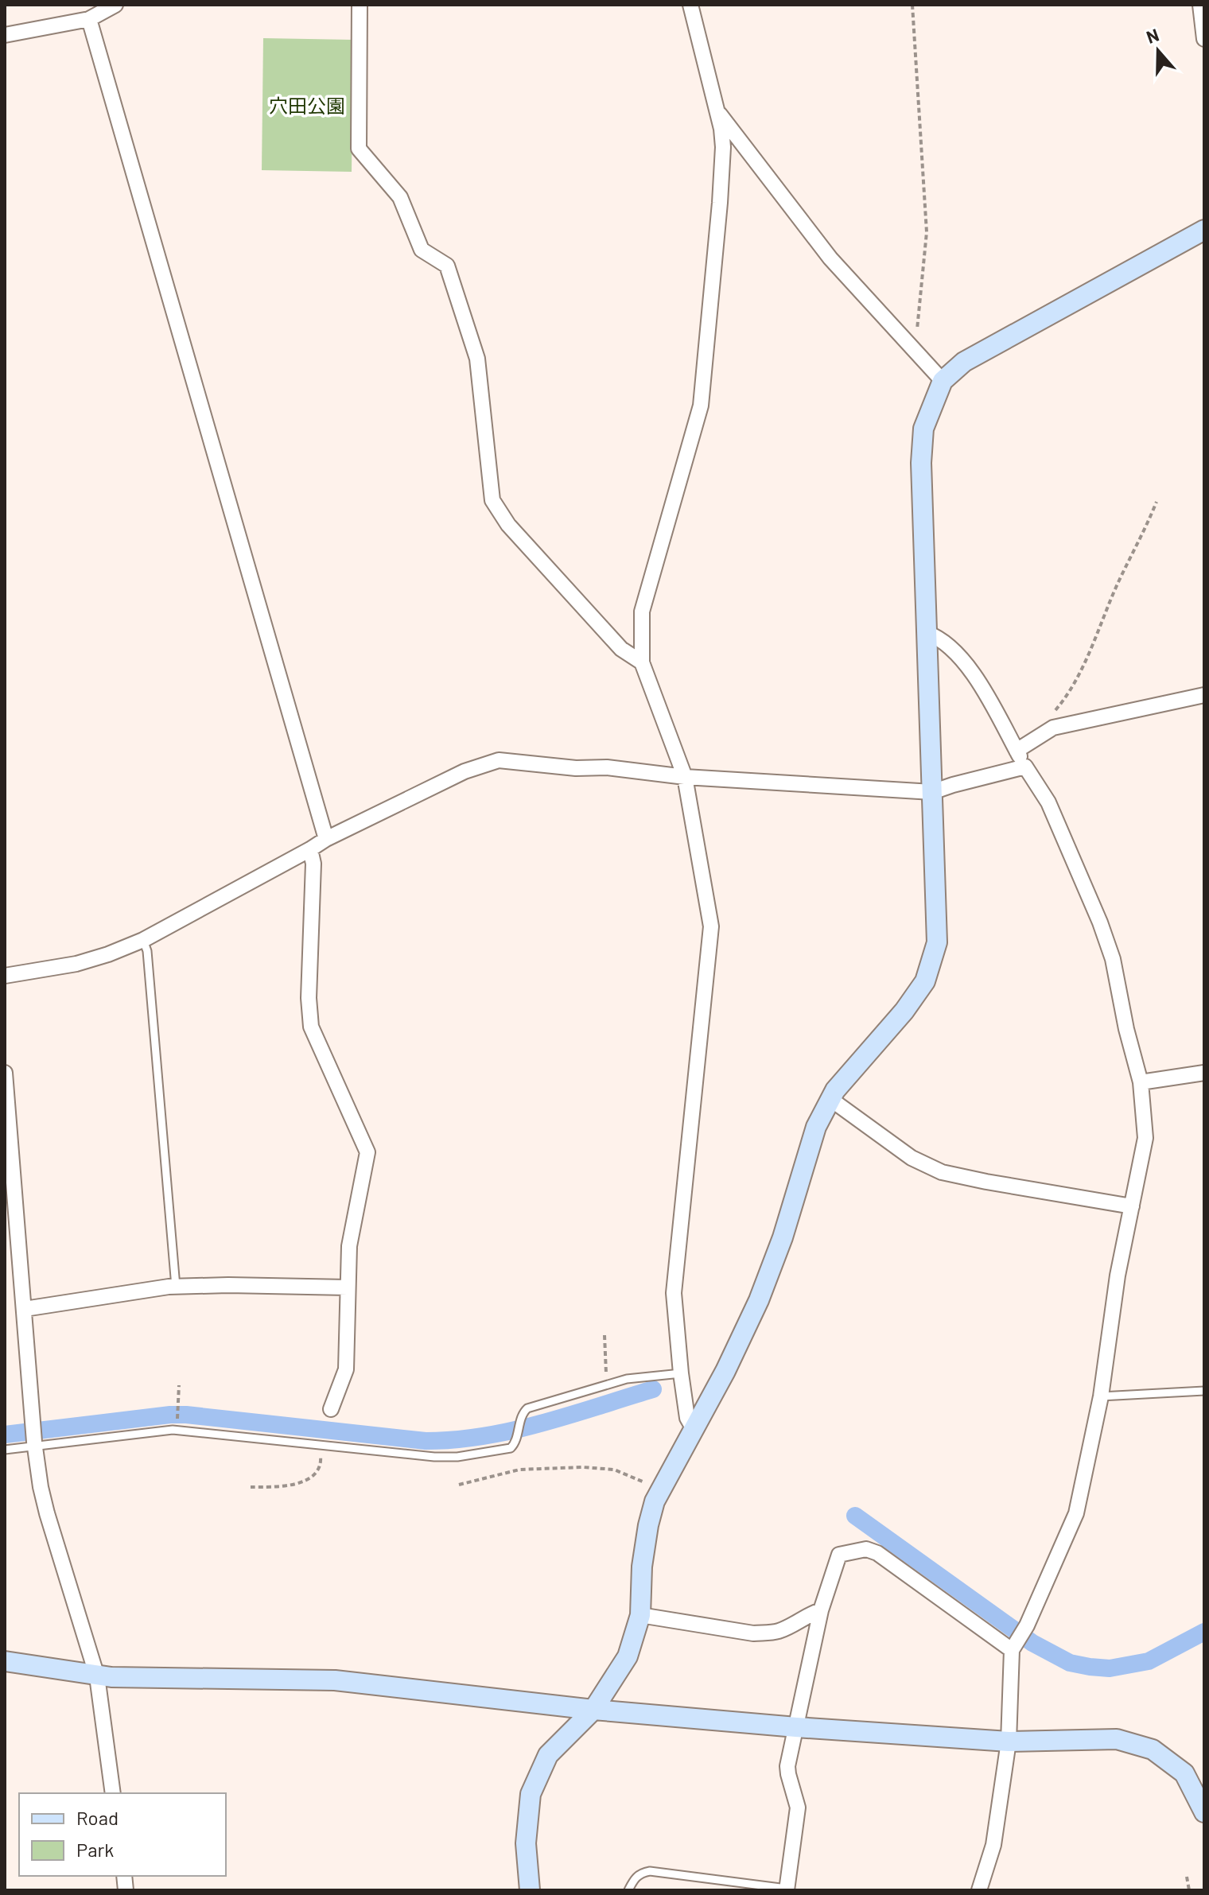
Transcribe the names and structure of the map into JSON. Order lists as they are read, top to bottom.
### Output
{
  "parks": ["穴田公園"],
  "legend": ["Road", "Park"],
  "north": "top"
}
